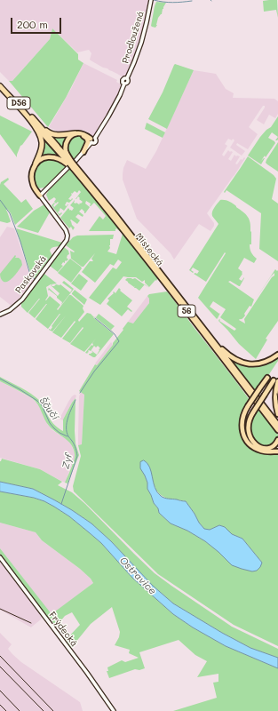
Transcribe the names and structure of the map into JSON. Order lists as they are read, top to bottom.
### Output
{
  "streets": {
    "highway": ["D56", "Místecká", "56"],
    "main road": ["Prodloužená", "Paskovská", "Frýdecká"]
  },
  "crossings": [
    ["Místecká", "56"]
  ],
  "water": ["Ščučí", "Zyf", "Ostravice"],
  "scale_bar": "200 m"
}
